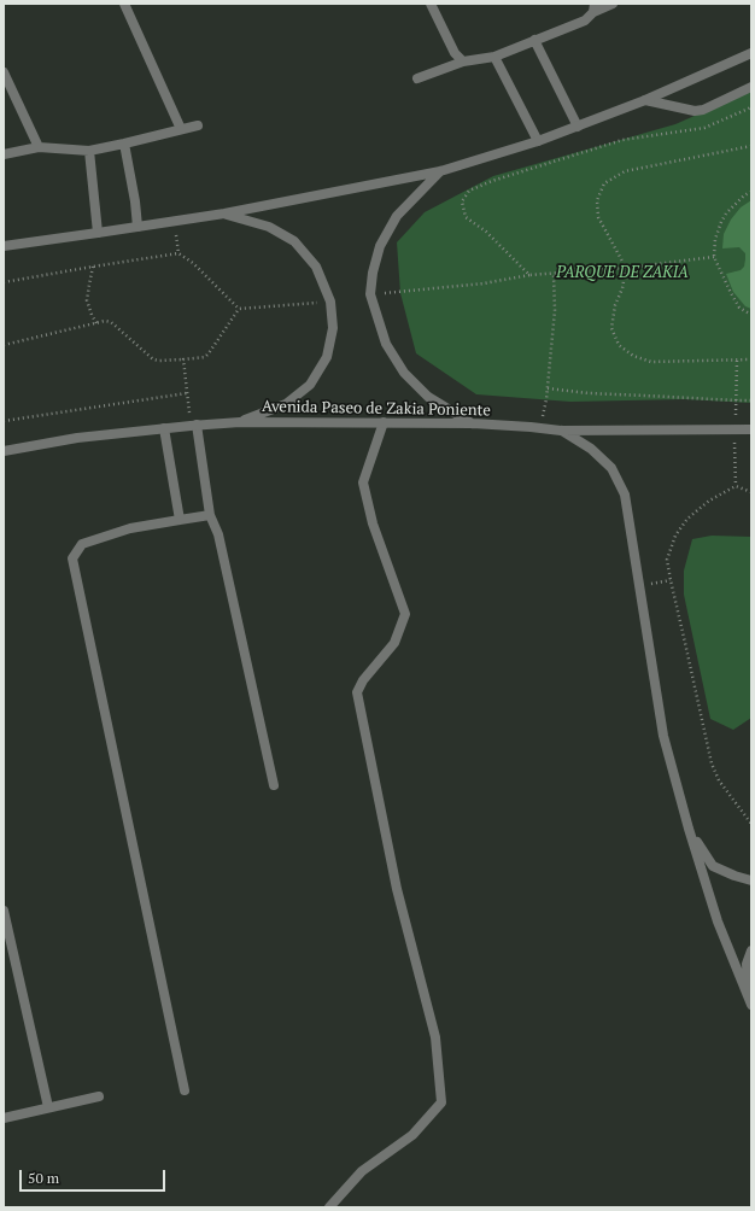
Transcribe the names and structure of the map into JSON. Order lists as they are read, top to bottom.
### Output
{
  "streets": {
    "street": ["Avenida Paseo de Zakia Poniente"]
  },
  "parks": ["PARQUE DE ZAKIA"],
  "scale_bar": "50 m"
}
